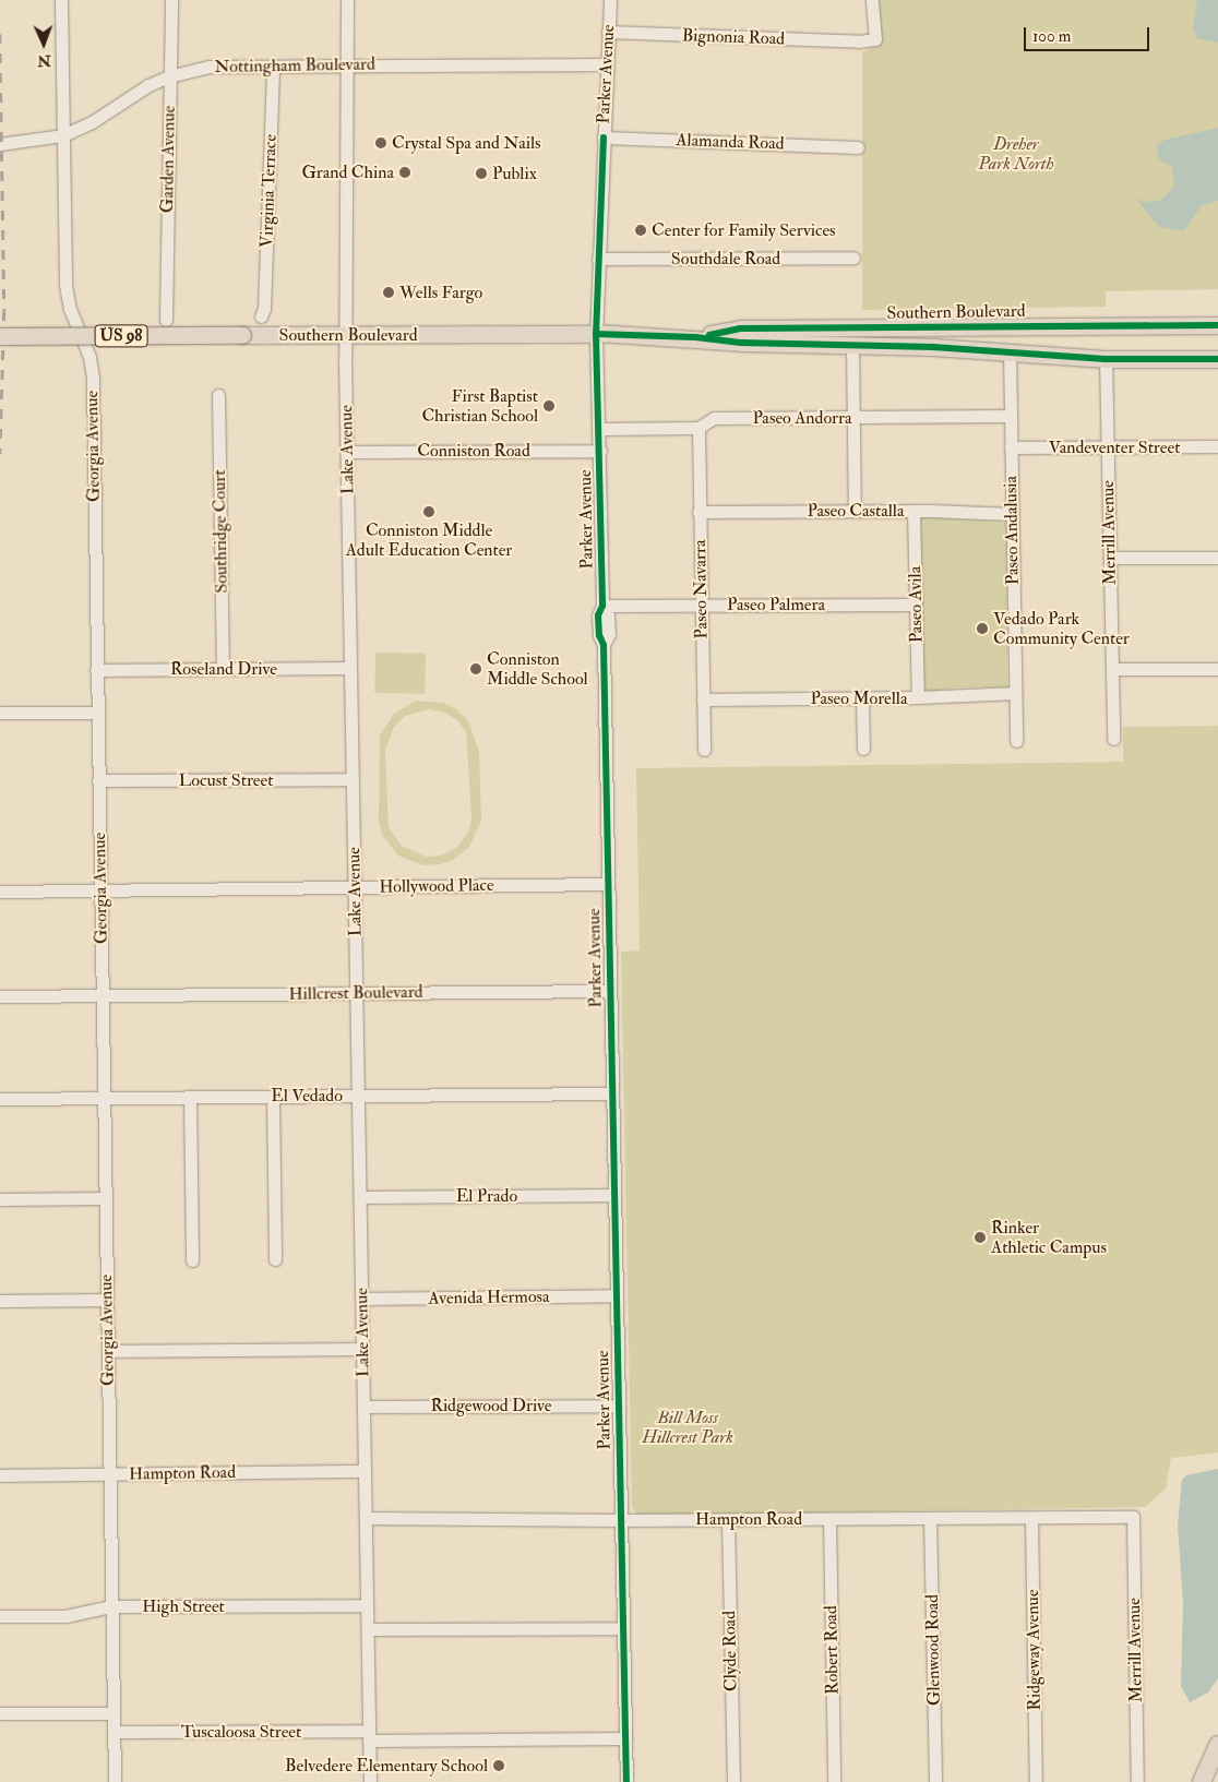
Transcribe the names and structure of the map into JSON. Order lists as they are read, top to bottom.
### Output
{
  "streets": {
    "main road": ["Southern Boulevard", "US 98"],
    "street": [
      "Bignonia Road",
      "Nottingham Boulevard",
      "Parker Avenue",
      "Alamanda Road",
      "Garden Avenue",
      "Virginia Terrace",
      "Southdale Road",
      "Paseo Andorra",
      "Georgia Avenue",
      "Vandeventer Street",
      "Lake Avenue",
      "Conniston Road",
      "Paseo Castalla",
      "Paseo Andalusia",
      "Southridge Court",
      "Merrill Avenue",
      "Paseo Navarra",
      "Paseo Palmera",
      "Paseo Avila",
      "Roseland Drive",
      "Paseo Morella",
      "Locust Street",
      "Hollywood Place",
      "Hillcrest Boulevard",
      "El Vedado",
      "El Prado",
      "Avenida Hermosa",
      "Ridgewood Drive",
      "Hampton Road",
      "High Street",
      "Robert Road",
      "Glenwood Road",
      "Ridgeway Avenue",
      "Clyde Road",
      "Tuscaloosa Street"
    ]
  },
  "crossings": [
    ["Bignonia Road", "Parker Avenue"],
    ["Nottingham Boulevard", "Parker Avenue"],
    ["Nottingham Boulevard", "Garden Avenue"],
    ["Nottingham Boulevard", "Virginia Terrace"],
    ["Nottingham Boulevard", "Georgia Avenue"],
    ["Nottingham Boulevard", "Lake Avenue"],
    ["Parker Avenue", "Alamanda Road"],
    ["Parker Avenue", "Southdale Road"],
    ["Parker Avenue", "Southern Boulevard"],
    ["Parker Avenue", "Paseo Andorra"],
    ["Parker Avenue", "Conniston Road"],
    ["Parker Avenue", "Paseo Palmera"],
    ["Parker Avenue", "Hollywood Place"],
    ["Parker Avenue", "Hillcrest Boulevard"],
    ["Parker Avenue", "El Vedado"],
    ["Parker Avenue", "El Prado"],
    ["Parker Avenue", "Avenida Hermosa"],
    ["Parker Avenue", "Ridgewood Drive"],
    ["Parker Avenue", "Hampton Road"],
    ["Parker Avenue", "Tuscaloosa Street"],
    ["Southern Boulevard", "Lake Avenue"],
    ["Southern Boulevard", "Paseo Andalusia"],
    ["Southern Boulevard", "Merrill Avenue"],
    ["Paseo Andorra", "Paseo Andalusia"],
    ["Paseo Andorra", "Paseo Navarra"],
    ["Georgia Avenue", "Roseland Drive"],
    ["Georgia Avenue", "Locust Street"],
    ["Georgia Avenue", "Hollywood Place"],
    ["Georgia Avenue", "Hillcrest Boulevard"],
    ["Georgia Avenue", "El Vedado"],
    ["Georgia Avenue", "Hampton Road"],
    ["Georgia Avenue", "High Street"],
    ["Georgia Avenue", "Tuscaloosa Street"],
    ["Vandeventer Street", "Paseo Andalusia"],
    ["Vandeventer Street", "Merrill Avenue"],
    ["Lake Avenue", "Conniston Road"],
    ["Lake Avenue", "Roseland Drive"],
    ["Lake Avenue", "Locust Street"],
    ["Lake Avenue", "Hollywood Place"],
    ["Lake Avenue", "Hillcrest Boulevard"],
    ["Lake Avenue", "El Vedado"],
    ["Lake Avenue", "El Prado"],
    ["Lake Avenue", "Avenida Hermosa"],
    ["Lake Avenue", "Ridgewood Drive"],
    ["Lake Avenue", "Hampton Road"],
    ["Lake Avenue", "High Street"],
    ["Lake Avenue", "Tuscaloosa Street"],
    ["Paseo Castalla", "Paseo Andalusia"],
    ["Paseo Castalla", "Paseo Navarra"],
    ["Paseo Castalla", "Paseo Avila"],
    ["Paseo Andalusia", "Paseo Morella"],
    ["Southridge Court", "Roseland Drive"],
    ["Merrill Avenue", "Hampton Road"],
    ["Paseo Navarra", "Paseo Palmera"],
    ["Paseo Navarra", "Paseo Morella"],
    ["Paseo Palmera", "Paseo Avila"],
    ["Paseo Avila", "Paseo Morella"],
    ["Hampton Road", "Robert Road"],
    ["Hampton Road", "Glenwood Road"],
    ["Hampton Road", "Ridgeway Avenue"],
    ["Hampton Road", "Clyde Road"]
  ],
  "parks": ["Dreher Park North", "Bill Moss Hillcrest Park"],
  "places": [
    "Crystal Spa and Nails",
    "Grand China",
    "Publix",
    "Center for Family Services",
    "Wells Fargo",
    "First Baptist Christian School",
    "Conniston Middle Adult Education Center",
    "Vedado Park Community Center",
    "Conniston Middle School",
    "Rinker Athletic Campus",
    "Belvedere Elementary School"
  ],
  "scale_bar": "100 m",
  "north": "bottom"
}
